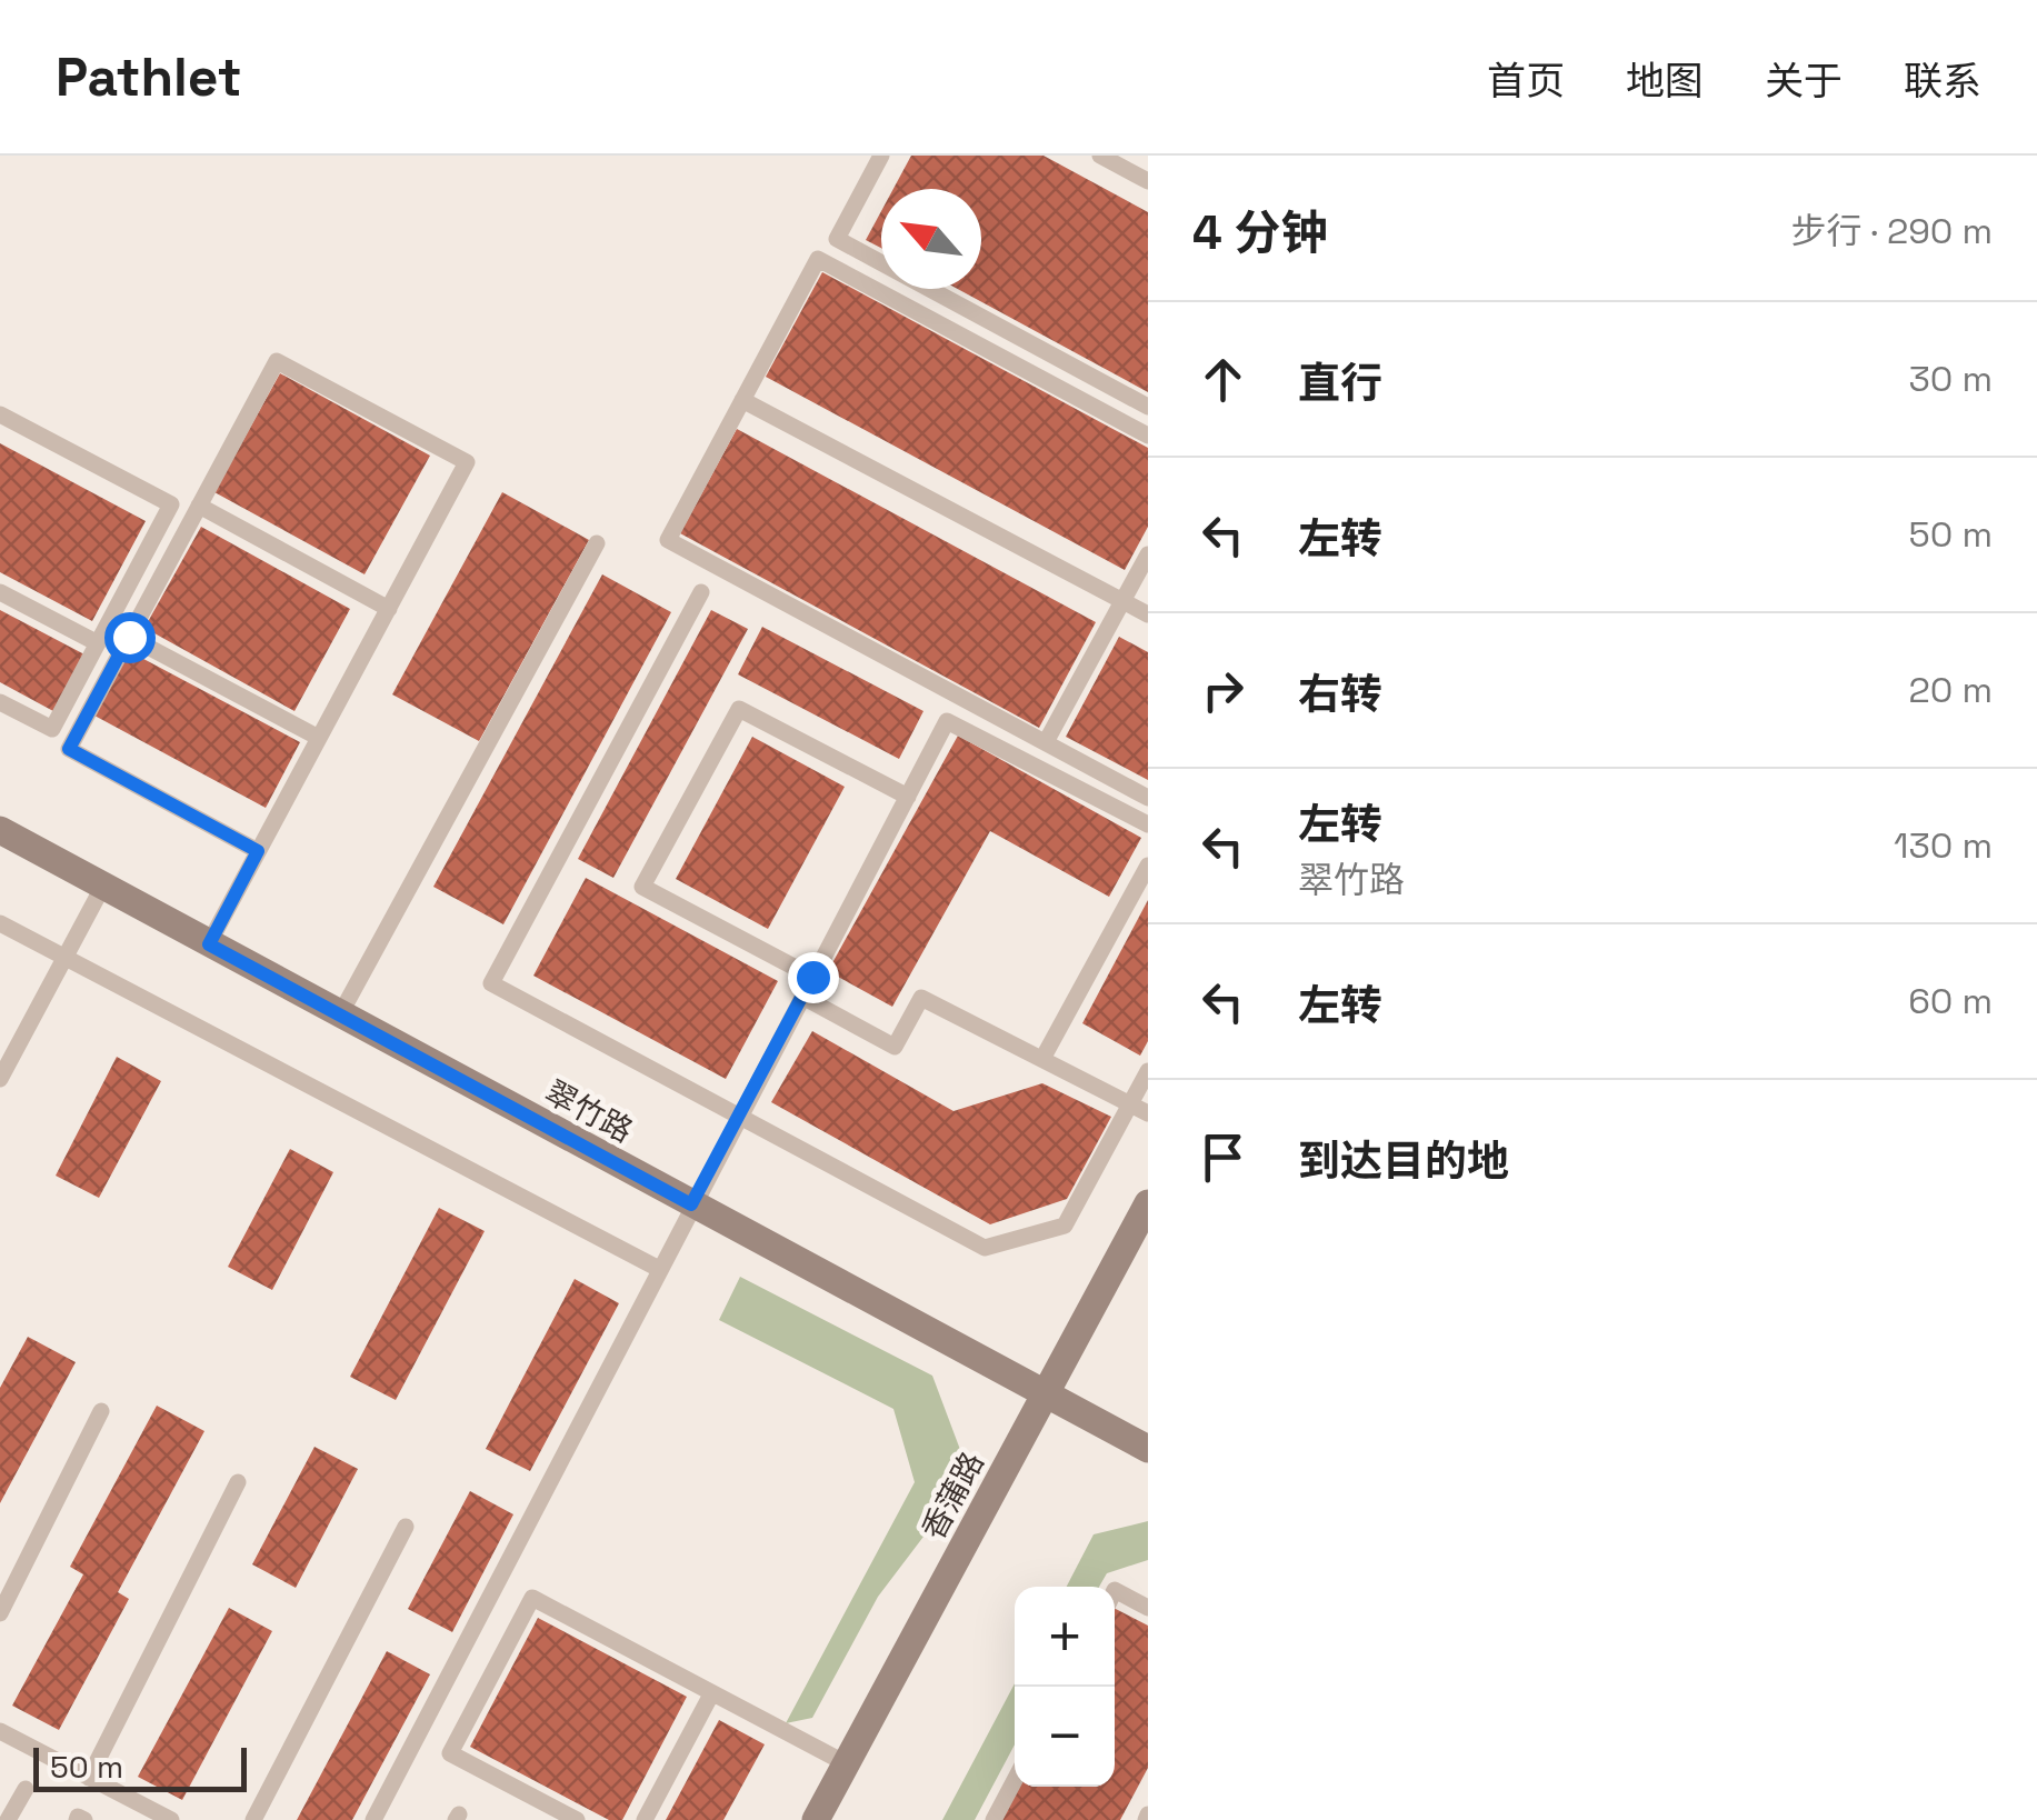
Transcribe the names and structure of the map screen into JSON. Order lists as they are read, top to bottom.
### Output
{
  "streets": {
    "street": ["翠竹路", "香蒲路"]
  },
  "crossings": [
    ["翠竹路", "香蒲路"]
  ],
  "scale_bar": "50 m",
  "north": "top left",
  "page": {
    "header": "Pathlet",
    "nav": [
      "首页",
      "地图",
      "关于",
      "联系"
    ],
    "heading": ["4 分钟", "步行 · 290 m"],
    "list": [
      ["直行", "30 m"],
      ["左转", "50 m"],
      ["右转", "20 m"],
      ["左转", "翠竹路", "130 m"],
      ["左转", "60 m"],
      "到达目的地"
    ],
    "map_buttons": ["+", "−"],
    "scale": "50 m"
  }
}
